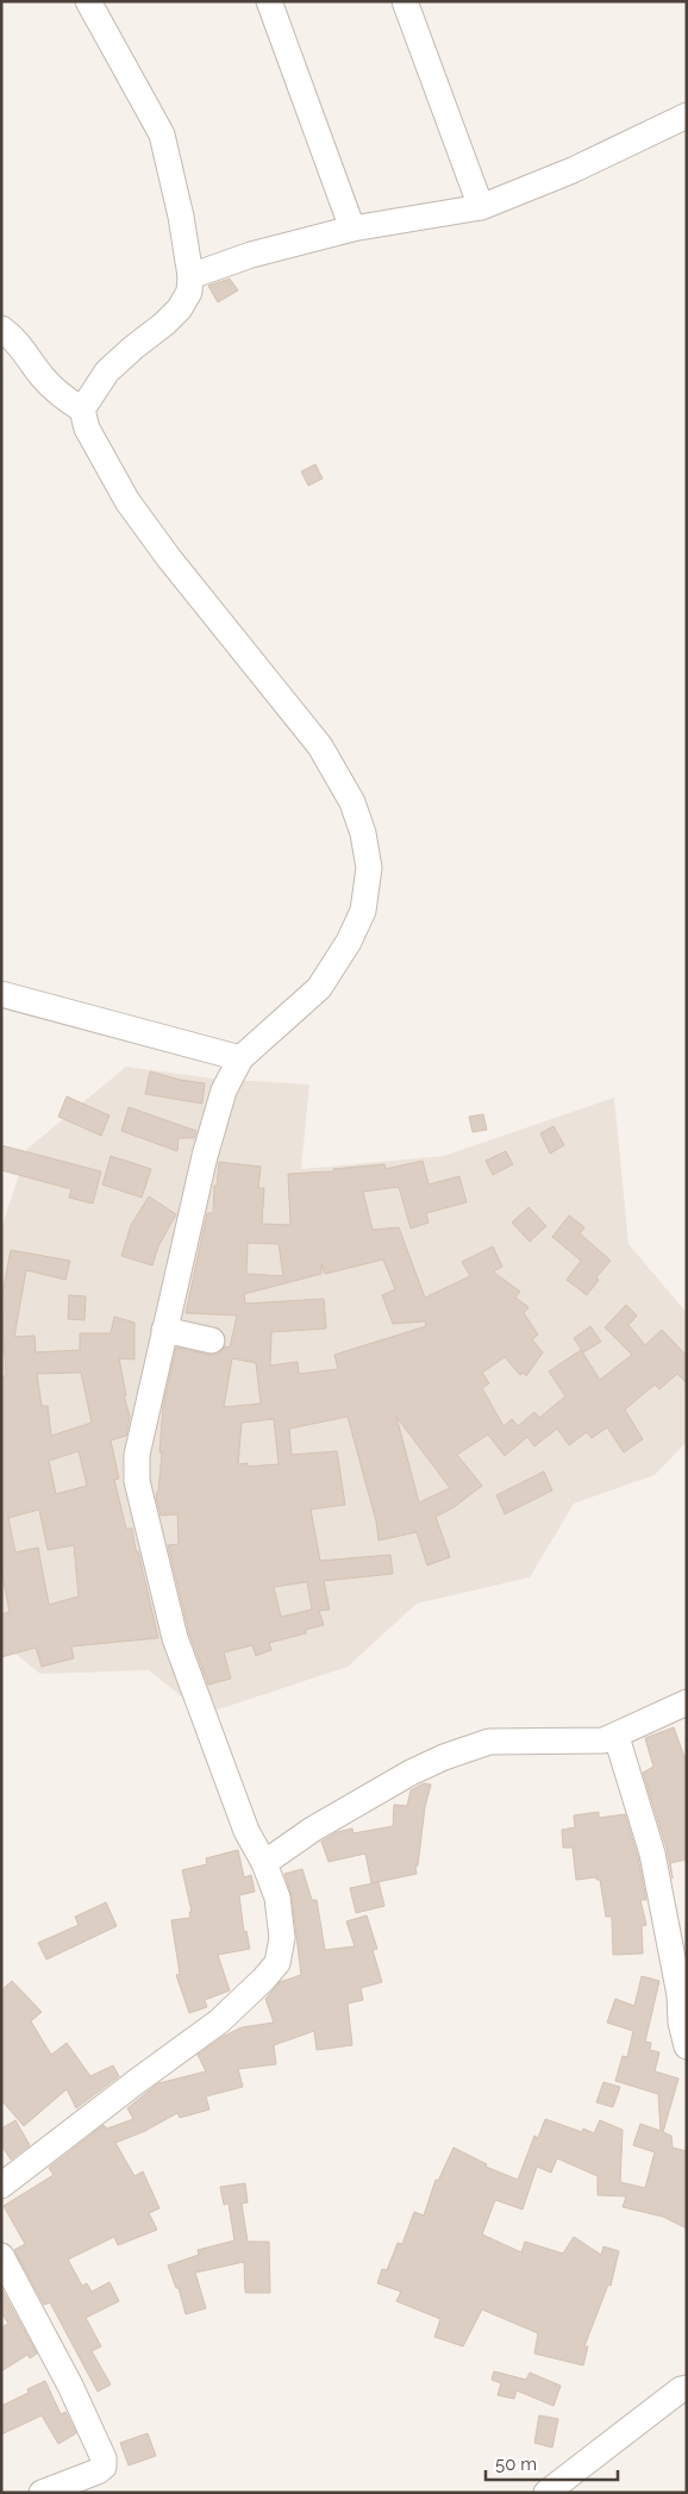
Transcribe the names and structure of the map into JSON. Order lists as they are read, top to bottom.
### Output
{
  "scale_bar": "50 m"
}
